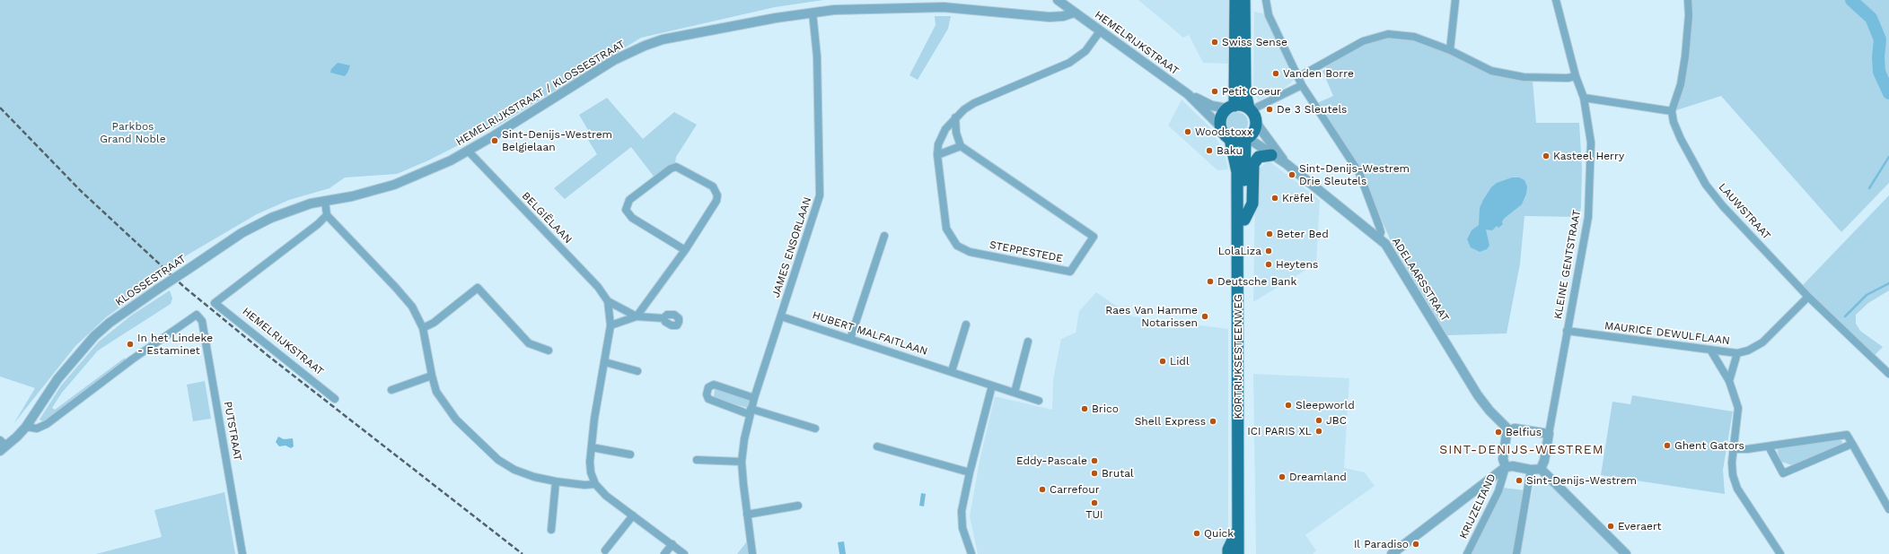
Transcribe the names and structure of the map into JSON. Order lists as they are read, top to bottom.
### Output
{
  "streets": {
    "main road": ["KORTRIJKSESTEENWEG"],
    "street": [
      "HEMELRIJKSTRAAT",
      "HEMELRIJKSTRAAT / KLOSSESTRAAT",
      "LAUWSTRAAT",
      "BELGIËLAAN",
      "JAMES ENSORLAAN",
      "STEPPESTEDE",
      "KLEINE GENTSTRAAT",
      "ADELAARSSTRAAT",
      "KLOSSESTRAAT",
      "HUBERT MALFAITLAAN",
      "MAURICE DEWULFLAAN",
      "PUTSTRAAT",
      "KRIJZELTAND"
    ]
  },
  "crossings": [
    ["HEMELRIJKSTRAAT", "STEPPESTEDE"],
    ["HEMELRIJKSTRAAT", "ADELAARSSTRAAT"],
    ["HEMELRIJKSTRAAT", "KORTRIJKSESTEENWEG"],
    ["HEMELRIJKSTRAAT / KLOSSESTRAAT", "BELGIËLAAN"],
    ["HEMELRIJKSTRAAT / KLOSSESTRAAT", "JAMES ENSORLAAN"],
    ["HEMELRIJKSTRAAT / KLOSSESTRAAT", "KLOSSESTRAAT"],
    ["LAUWSTRAAT", "MAURICE DEWULFLAAN"],
    ["JAMES ENSORLAAN", "HUBERT MALFAITLAAN"],
    ["KLEINE GENTSTRAAT", "MAURICE DEWULFLAAN"],
    ["ADELAARSSTRAAT", "KORTRIJKSESTEENWEG"],
    ["KLOSSESTRAAT", "PUTSTRAAT"]
  ],
  "districts": ["SINT-DENIJS-WESTREM"],
  "parks": ["Parkbos Grand Noble"],
  "places": [
    "Swiss Sense",
    "Vanden Borre",
    "Petit Coeur",
    "De 3 Sleutels",
    "Woodstoxx",
    "Sint-Denijs-Westrem Belgielaan",
    "Baku",
    "Kasteel Herry",
    "Sint-Denijs-Westrem Drie Sleutels",
    "Krëfel",
    "Beter Bed",
    "LolaLiza",
    "Heytens",
    "Deutsche Bank",
    "Raes Van Hamme Notarissen",
    "In het Lindeke - Estaminet",
    "Lidl",
    "Sleepworld",
    "Brico",
    "JBC",
    "Shell Express",
    "ICI PARIS XL",
    "Belfius",
    "Ghent Gators",
    "Eddy-Pascale",
    "Brutal",
    "Dreamland",
    "Sint-Denijs-Westrem",
    "Carrefour",
    "TUI",
    "Everaert",
    "Quick",
    "Il Paradiso"
  ]
}
